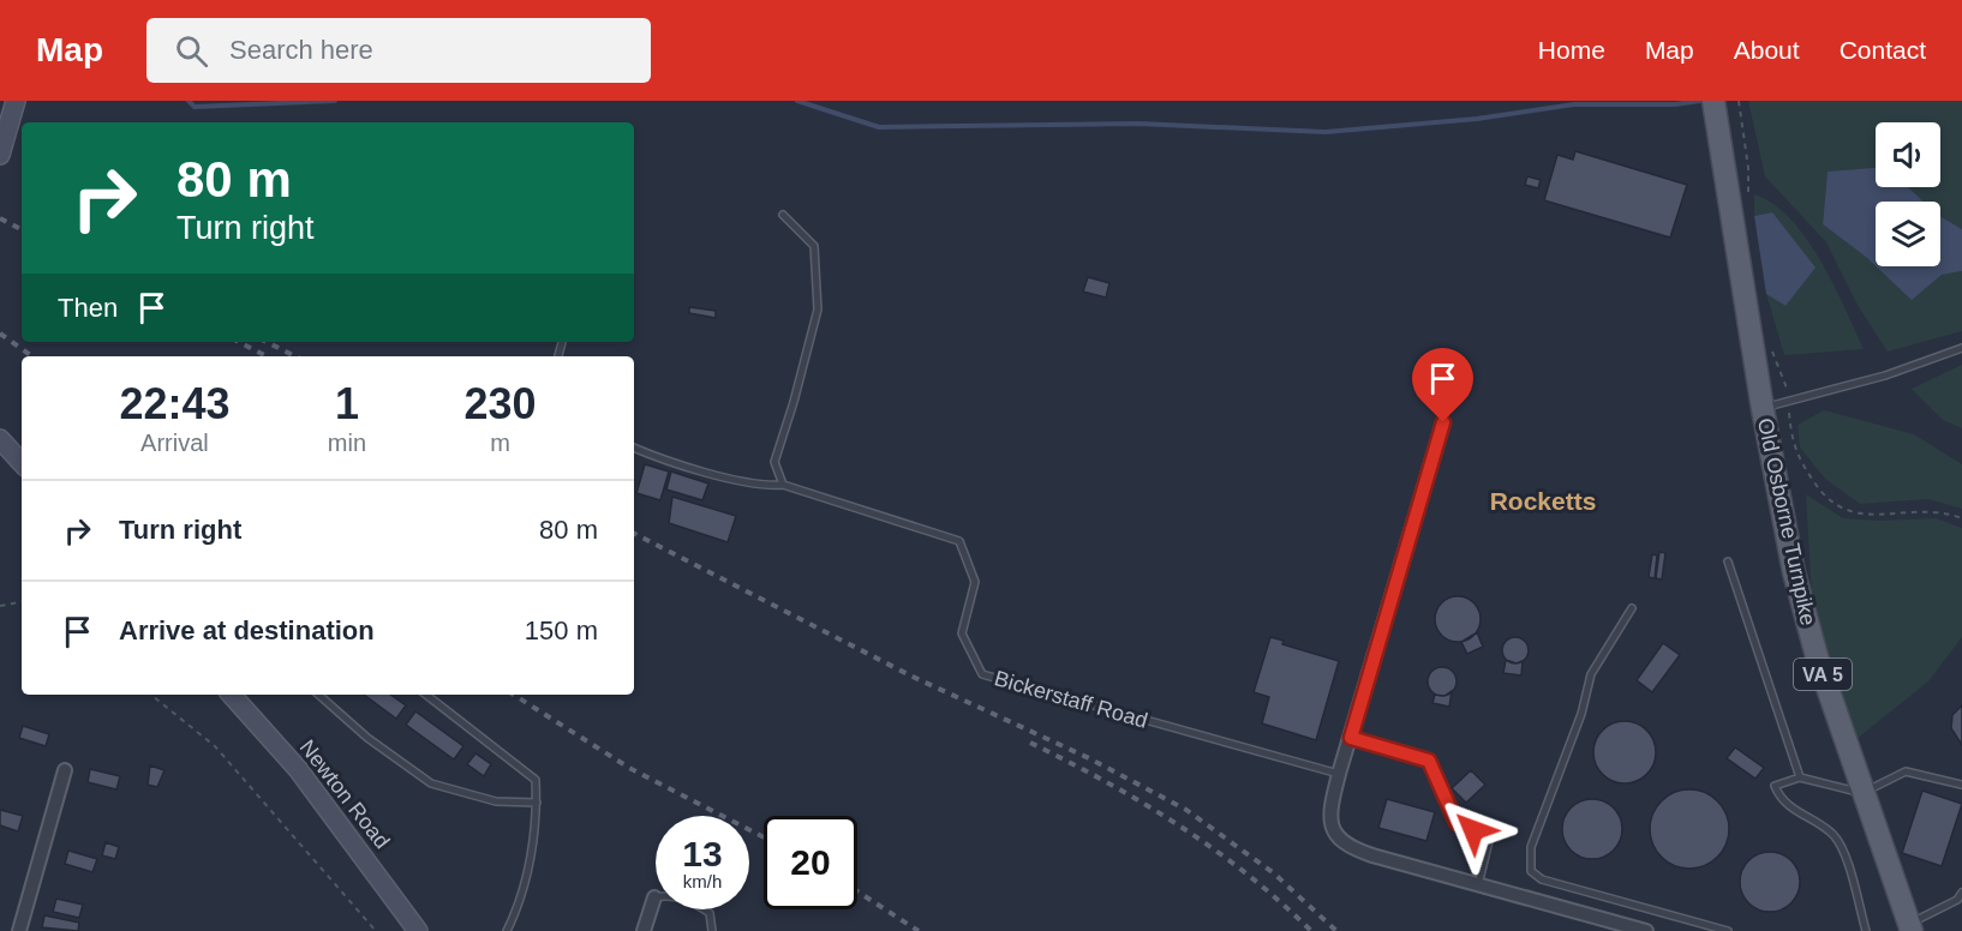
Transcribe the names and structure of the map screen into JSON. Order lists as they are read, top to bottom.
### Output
{
  "streets": {
    "main road": ["Old Osborne Turnpike", "VA 5"],
    "street": ["Newton Road"],
    "lane": ["Bickerstaff Road"]
  },
  "districts": ["Rocketts"],
  "page": {
    "header": "Map",
    "search": "Search here",
    "nav": [
      "Home",
      "Map",
      "About",
      "Contact"
    ],
    "turn": ["80 m", "Turn right"],
    "then": "Then",
    "eta": [
      "22:43",
      "Arrival",
      "1",
      "min",
      "230",
      "m"
    ],
    "list": [
      {
        "name": "Turn right",
        "value": "80 m"
      },
      {
        "name": "Arrive at destination",
        "value": "150 m"
      }
    ],
    "speed": "13 km/h",
    "limit": "20"
  }
}
